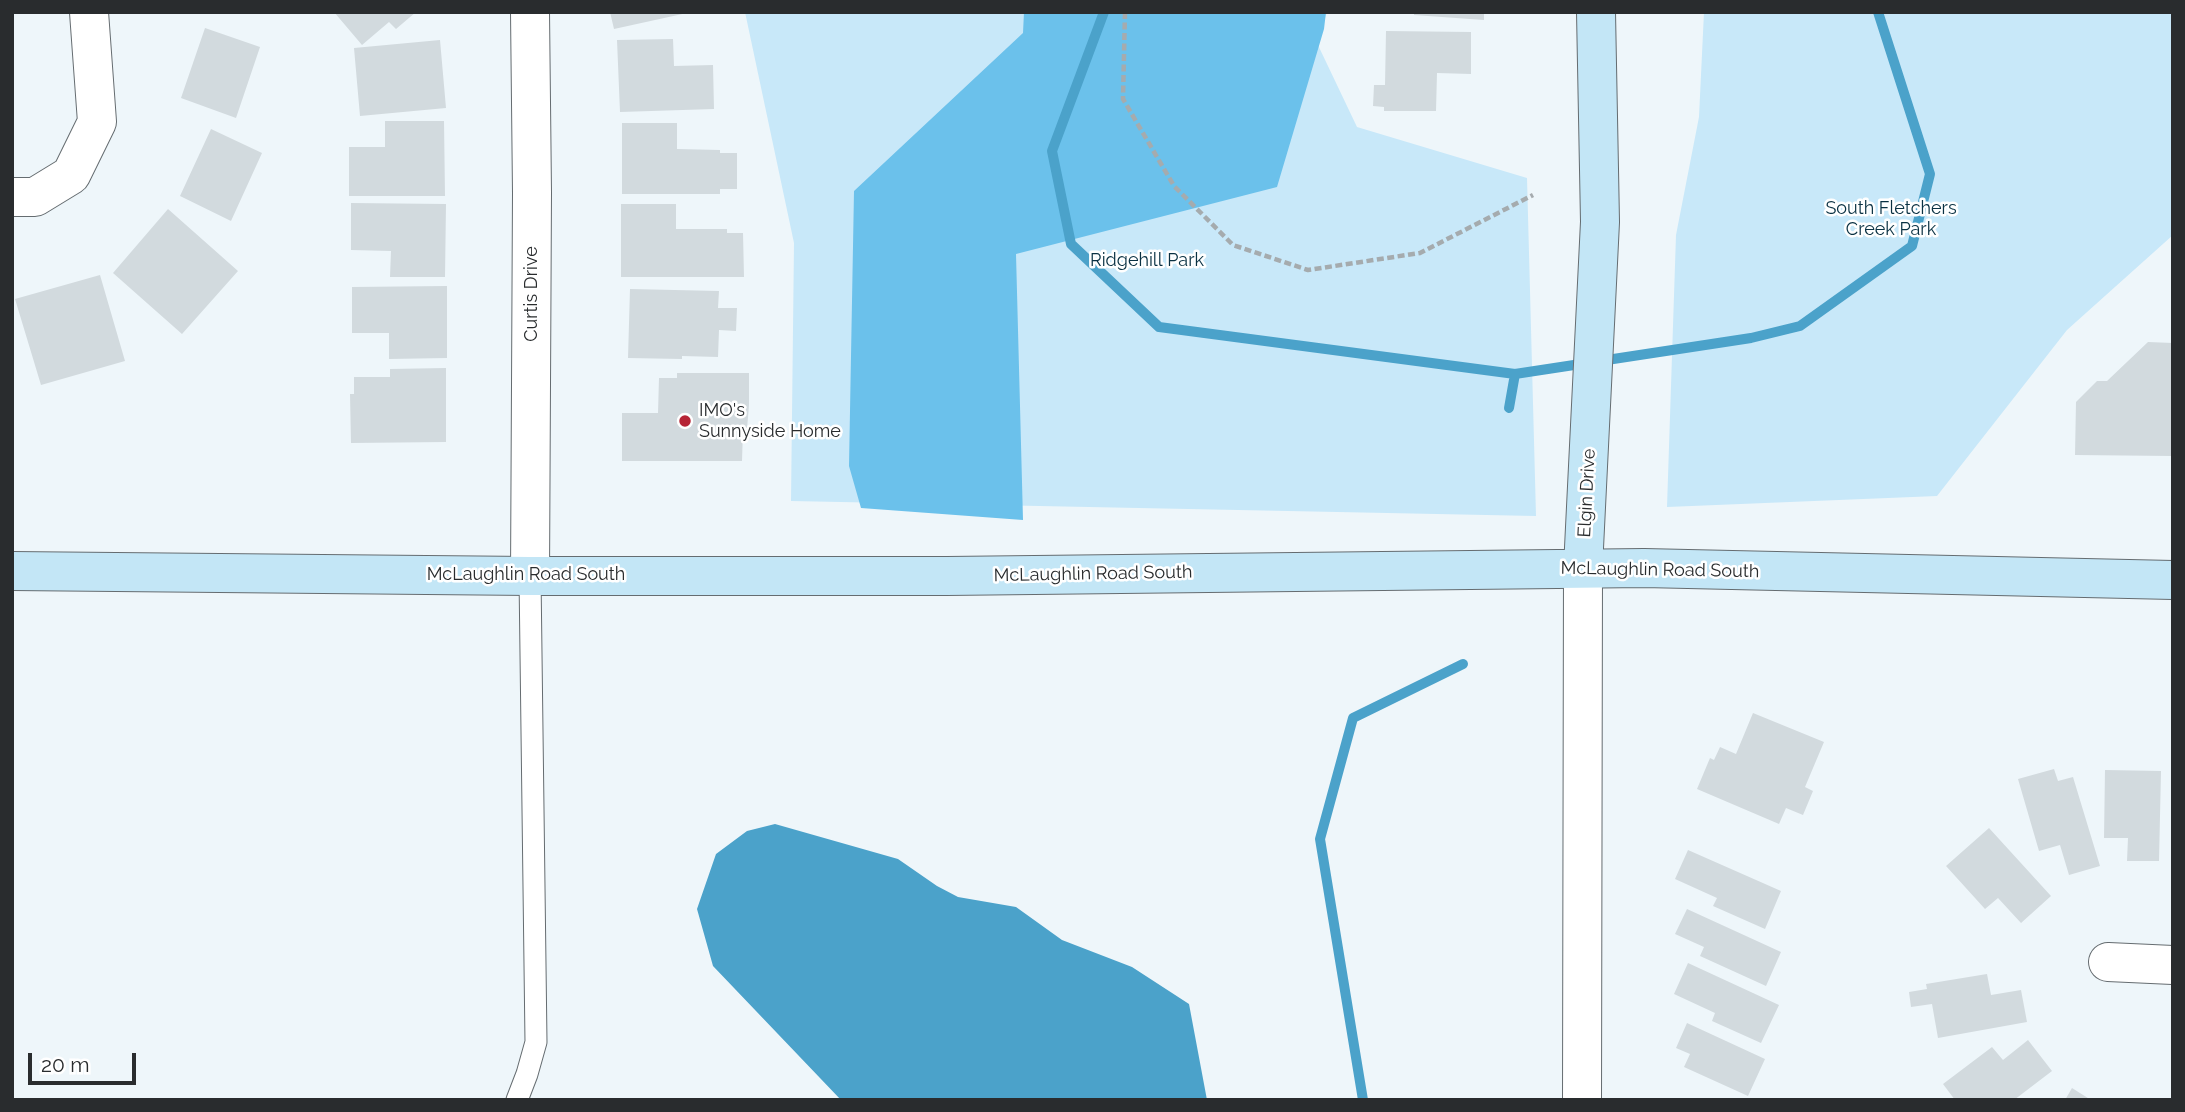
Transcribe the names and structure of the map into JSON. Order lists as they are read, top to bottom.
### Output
{
  "streets": {
    "main road": ["Elgin Drive", "McLaughlin Road South"],
    "street": ["Curtis Drive"]
  },
  "crossings": [
    ["Curtis Drive", "McLaughlin Road South"],
    ["Elgin Drive", "McLaughlin Road South"]
  ],
  "parks": ["South Fletchers Creek Park", "Ridgehill Park"],
  "places": ["IMO's Sunnyside Home"],
  "scale_bar": "20 m"
}
